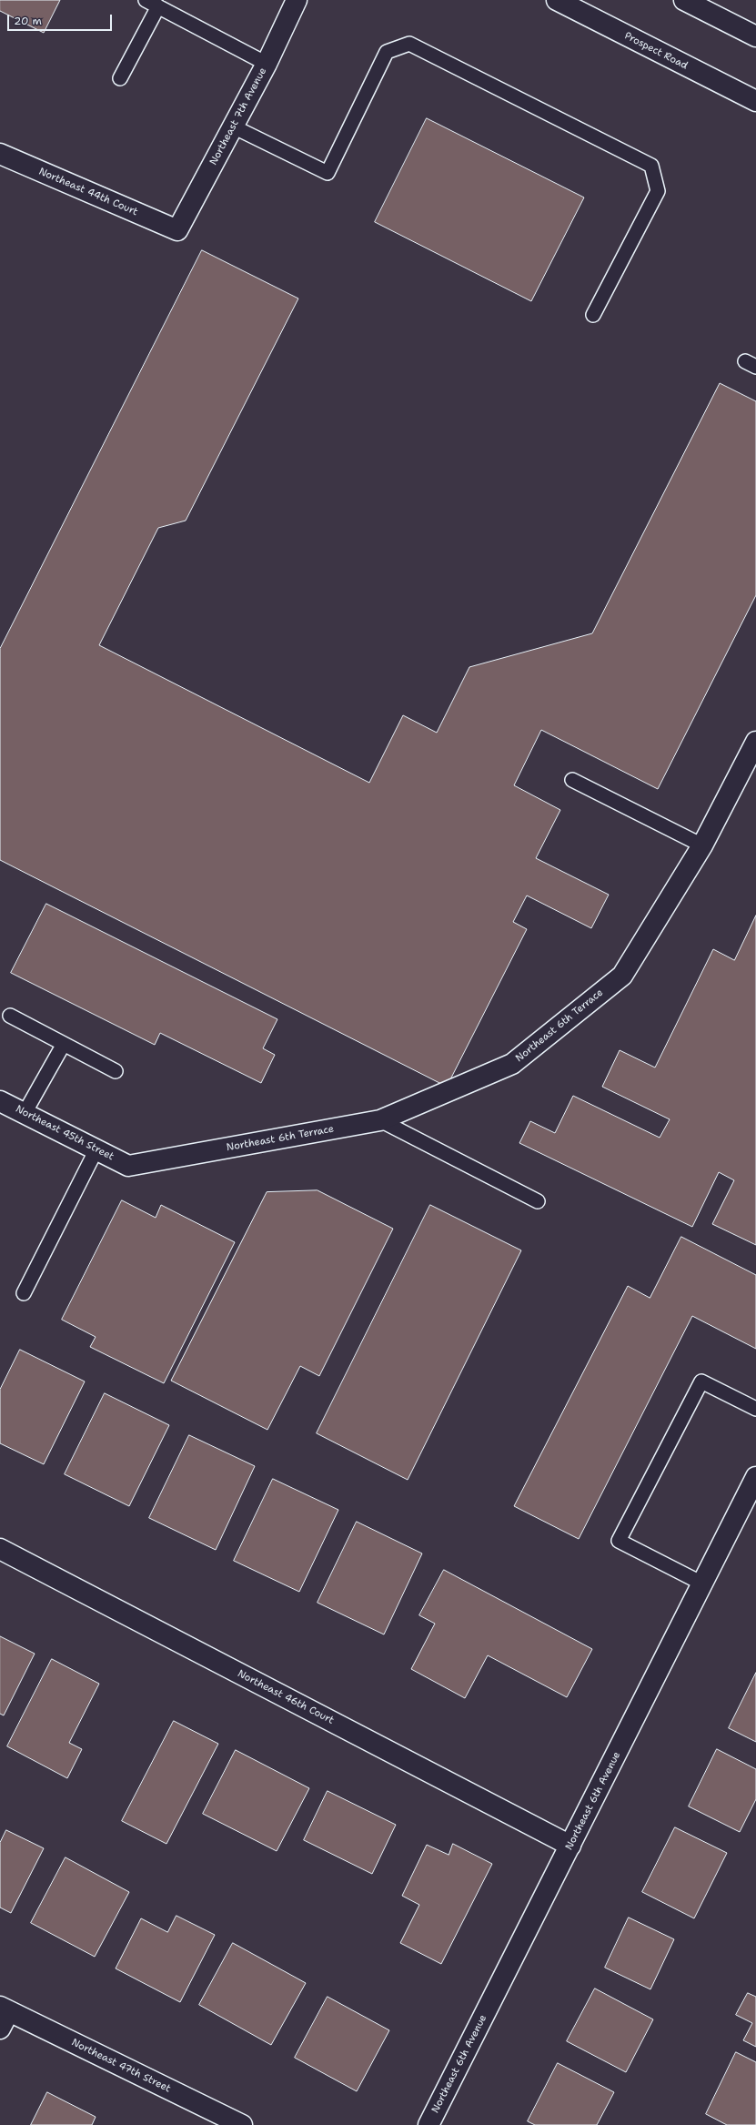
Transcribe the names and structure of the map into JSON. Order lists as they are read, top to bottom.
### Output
{
  "streets": {
    "street": [
      "Prospect Road",
      "Northeast 7th Avenue",
      "Northeast 44th Court",
      "Northeast 6th Terrace",
      "Northeast 45th Street",
      "Northeast 46th Court",
      "Northeast 6th Avenue",
      "Northeast 47th Street"
    ]
  },
  "crossings": [
    ["Northeast 7th Avenue", "Northeast 44th Court"],
    ["Northeast 6th Terrace", "Northeast 45th Street"],
    ["Northeast 46th Court", "Northeast 6th Avenue"]
  ],
  "scale_bar": "20 m"
}
